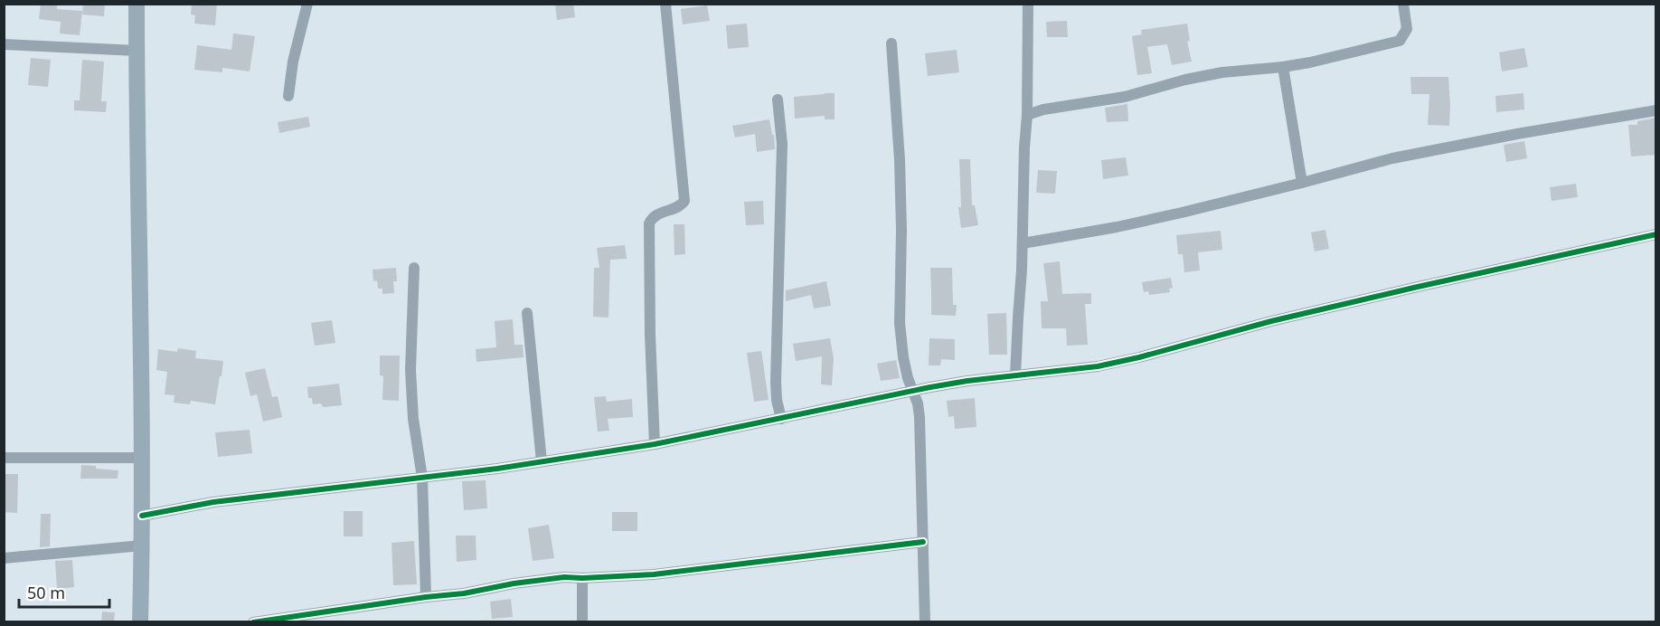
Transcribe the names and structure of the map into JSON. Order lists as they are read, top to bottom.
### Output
{
  "scale_bar": "50 m"
}
